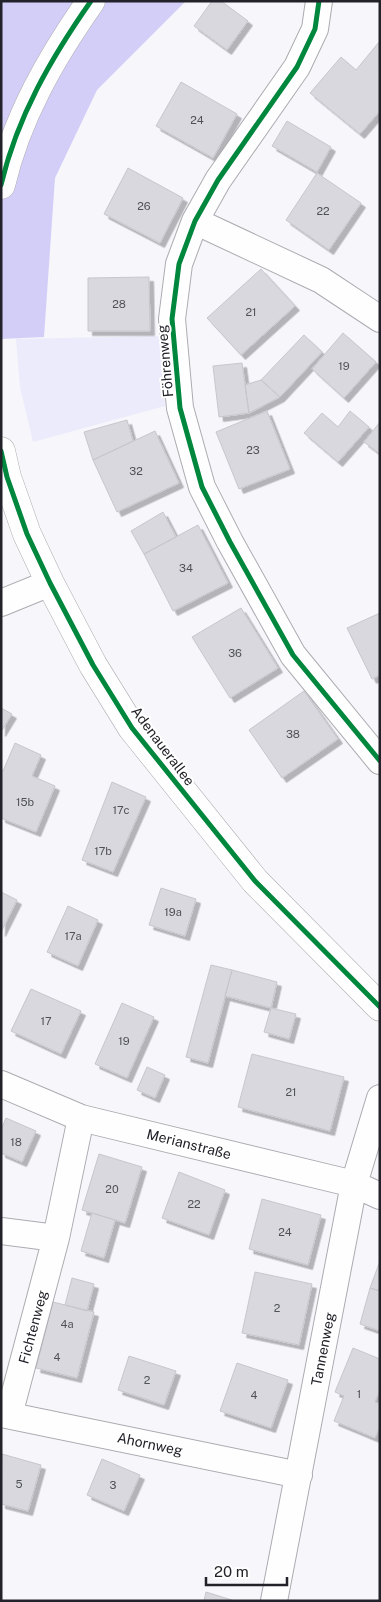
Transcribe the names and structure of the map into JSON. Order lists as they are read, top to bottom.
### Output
{
  "streets": {
    "main road": ["Adenauerallee"],
    "street": [
      "Föhrenweg",
      "Merianstraße",
      "Fichtenweg",
      "Tannenweg",
      "Ahornweg"
    ]
  },
  "crossings": [
    ["Merianstraße", "Fichtenweg"],
    ["Merianstraße", "Tannenweg"],
    ["Fichtenweg", "Ahornweg"],
    ["Tannenweg", "Ahornweg"]
  ],
  "house_numbers": [
    "24",
    "26",
    "22",
    "28",
    "21",
    "19",
    "23",
    "32",
    "34",
    "36",
    "38",
    "15b",
    "17c",
    "17b",
    "19a",
    "17a",
    "17",
    "19",
    "21",
    "18",
    "20",
    "22",
    "24",
    "2",
    "4a",
    "4",
    "2",
    "1",
    "4",
    "5",
    "3"
  ],
  "scale_bar": "20 m"
}
